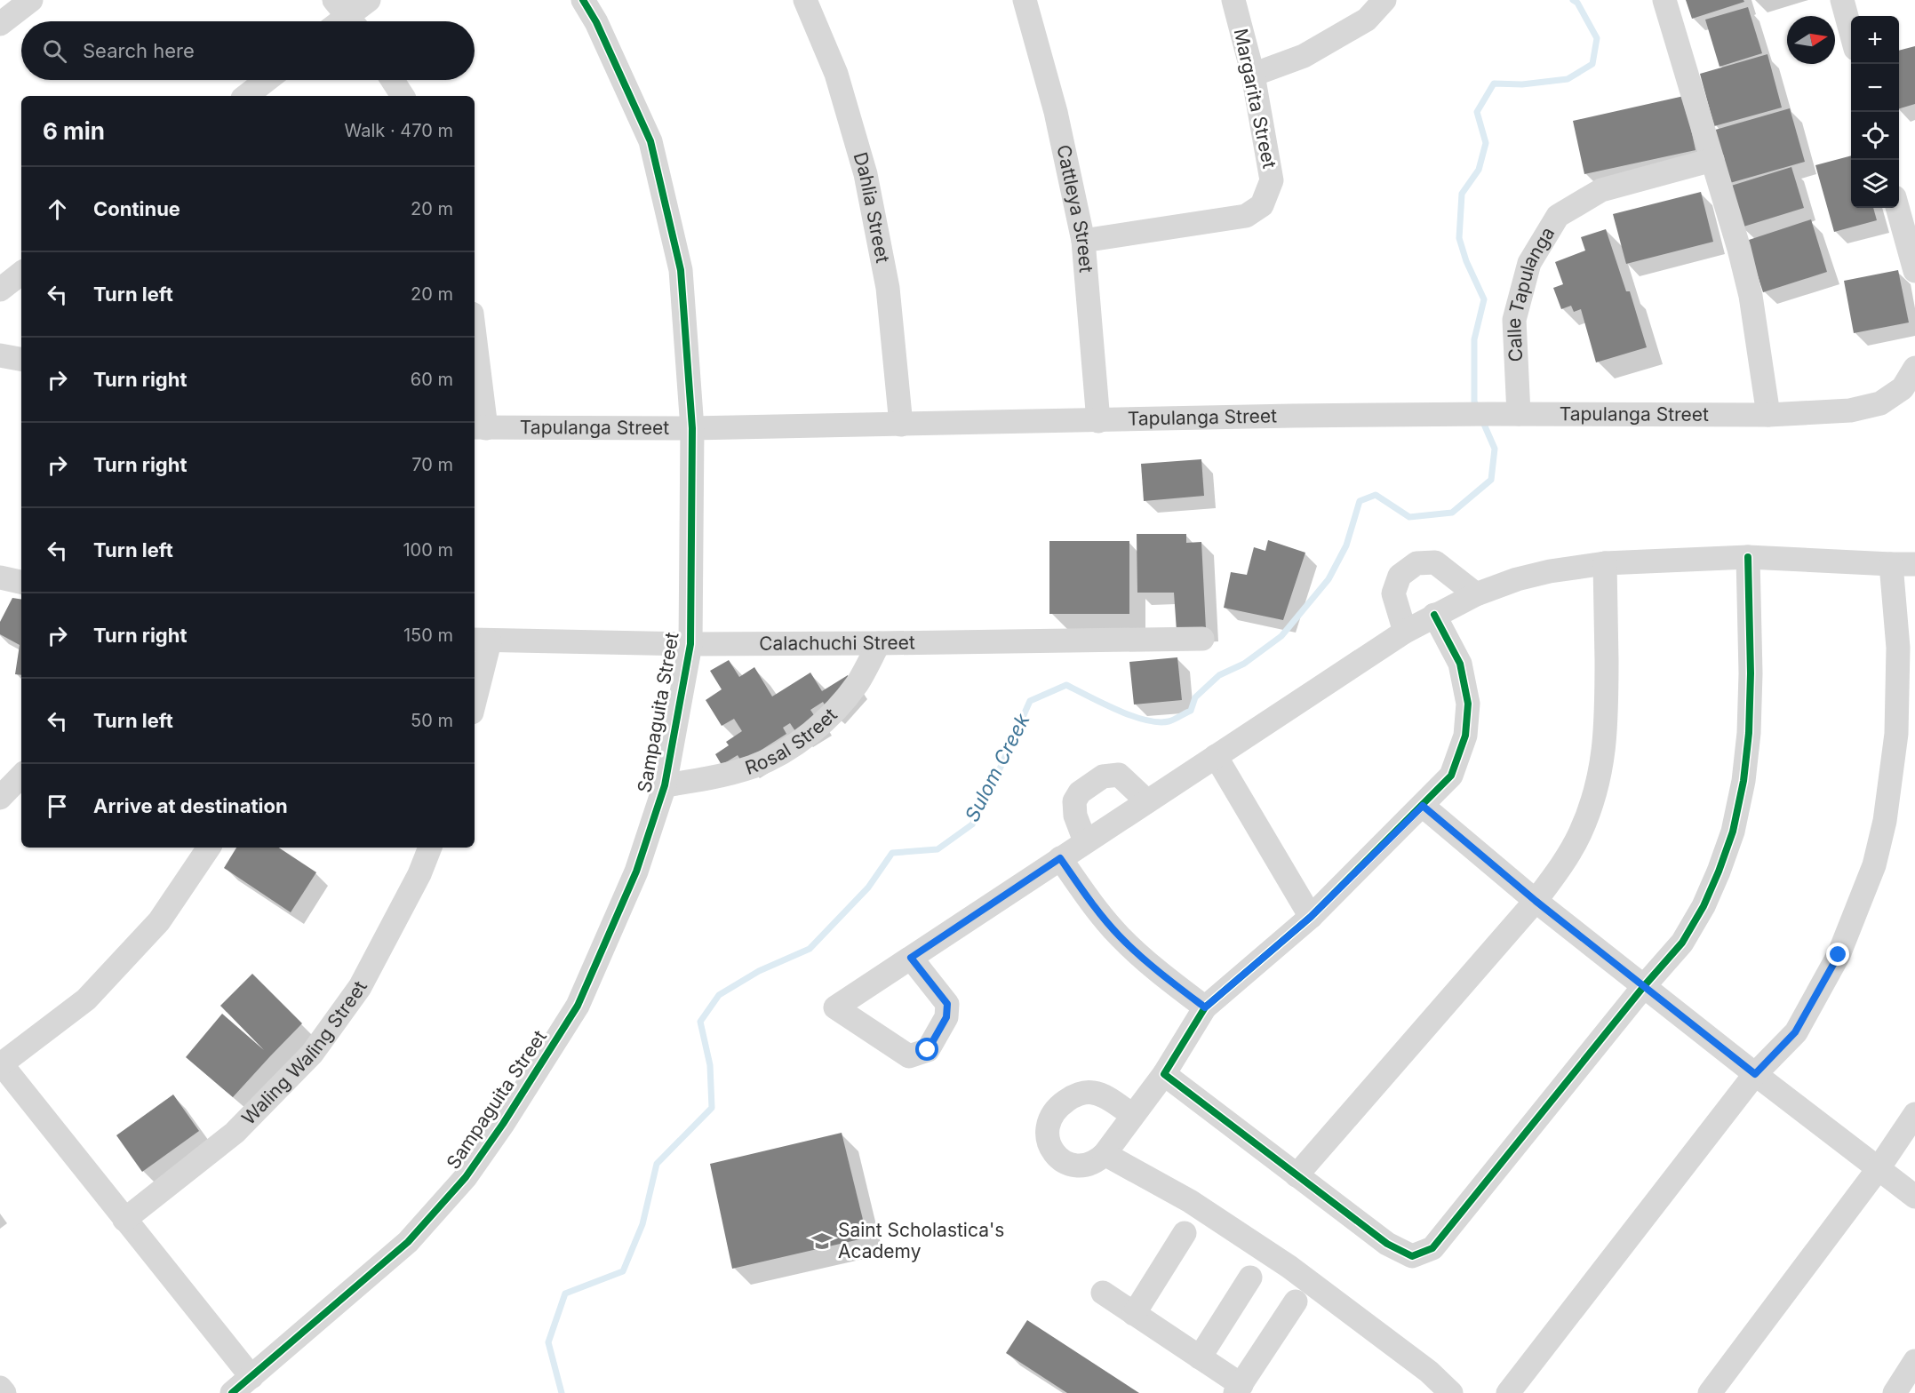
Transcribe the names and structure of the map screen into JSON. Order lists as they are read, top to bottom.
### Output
{
  "streets": {
    "street": [
      "Margarita Street",
      "Dahlia Street",
      "Cattleya Street",
      "Calle Tapulanga",
      "Tapulanga Street",
      "Calachuchi Street",
      "Sampaguita Street",
      "Rosal Street",
      "Waling Waling Street"
    ]
  },
  "crossings": [
    ["Margarita Street", "Cattleya Street"],
    ["Dahlia Street", "Tapulanga Street"],
    ["Cattleya Street", "Tapulanga Street"],
    ["Calle Tapulanga", "Tapulanga Street"],
    ["Tapulanga Street", "Sampaguita Street"],
    ["Calachuchi Street", "Sampaguita Street"],
    ["Calachuchi Street", "Rosal Street"],
    ["Sampaguita Street", "Rosal Street"]
  ],
  "water": ["Sulom Creek"],
  "places": {
    "school or university": ["Saint Scholastica's Academy"]
  },
  "north": "right",
  "page": {
    "map_buttons": ["+", "−"],
    "search": "Search here",
    "heading": ["6 min", "Walk · 470 m"],
    "list": [
      ["Continue", "20 m"],
      ["Turn left", "20 m"],
      ["Turn right", "60 m"],
      ["Turn right", "70 m"],
      ["Turn left", "100 m"],
      ["Turn right", "150 m"],
      ["Turn left", "50 m"],
      "Arrive at destination"
    ]
  }
}
